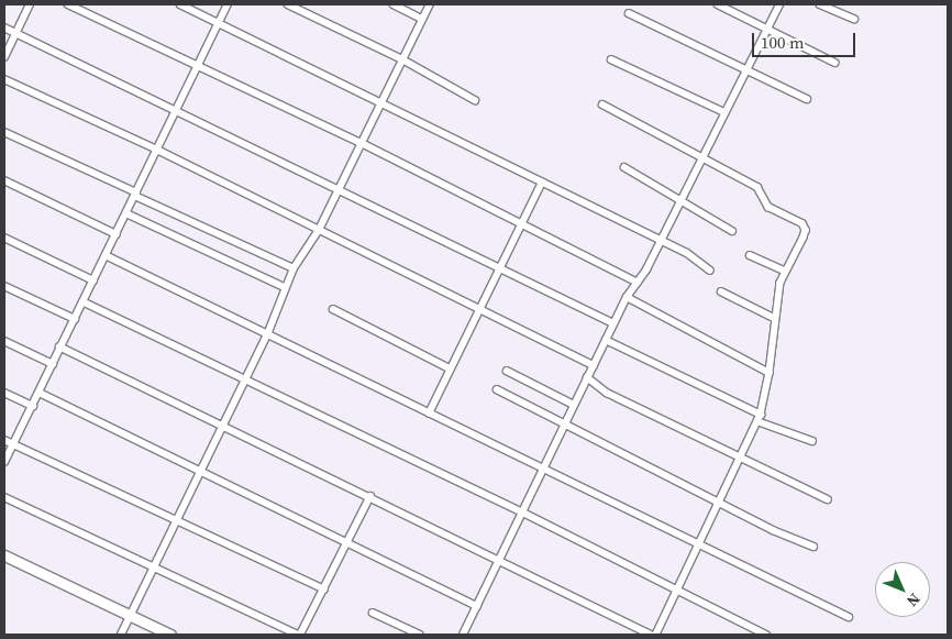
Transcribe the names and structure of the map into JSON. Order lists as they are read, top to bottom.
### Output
{
  "scale_bar": "100 m",
  "north": "bottom right"
}
